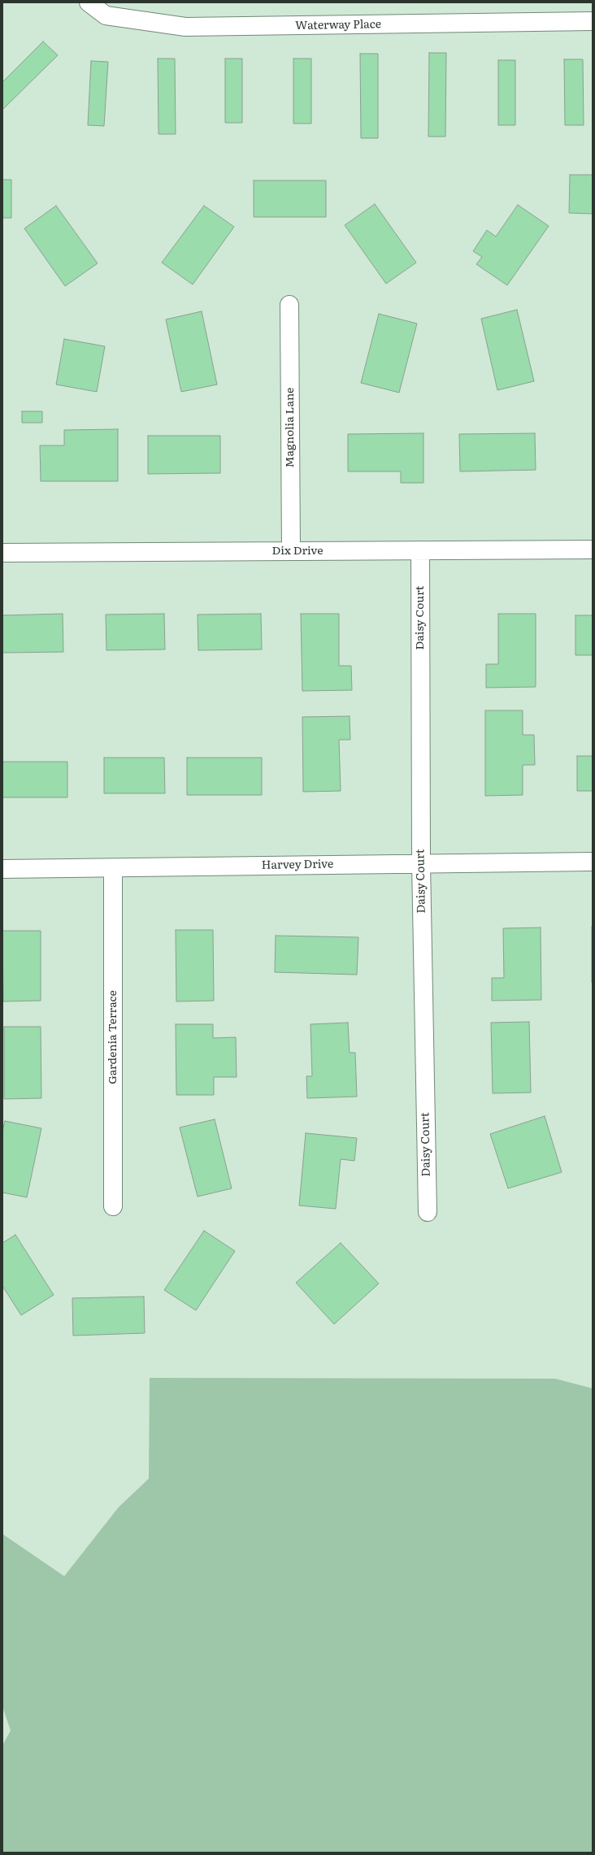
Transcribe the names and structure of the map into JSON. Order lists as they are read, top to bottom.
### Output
{
  "streets": {
    "street": [
      "Waterway Place",
      "Magnolia Lane",
      "Dix Drive",
      "Daisy Court",
      "Harvey Drive",
      "Gardenia Terrace"
    ]
  },
  "crossings": [
    ["Magnolia Lane", "Dix Drive"],
    ["Dix Drive", "Daisy Court"],
    ["Daisy Court", "Harvey Drive"],
    ["Harvey Drive", "Gardenia Terrace"]
  ]
}
